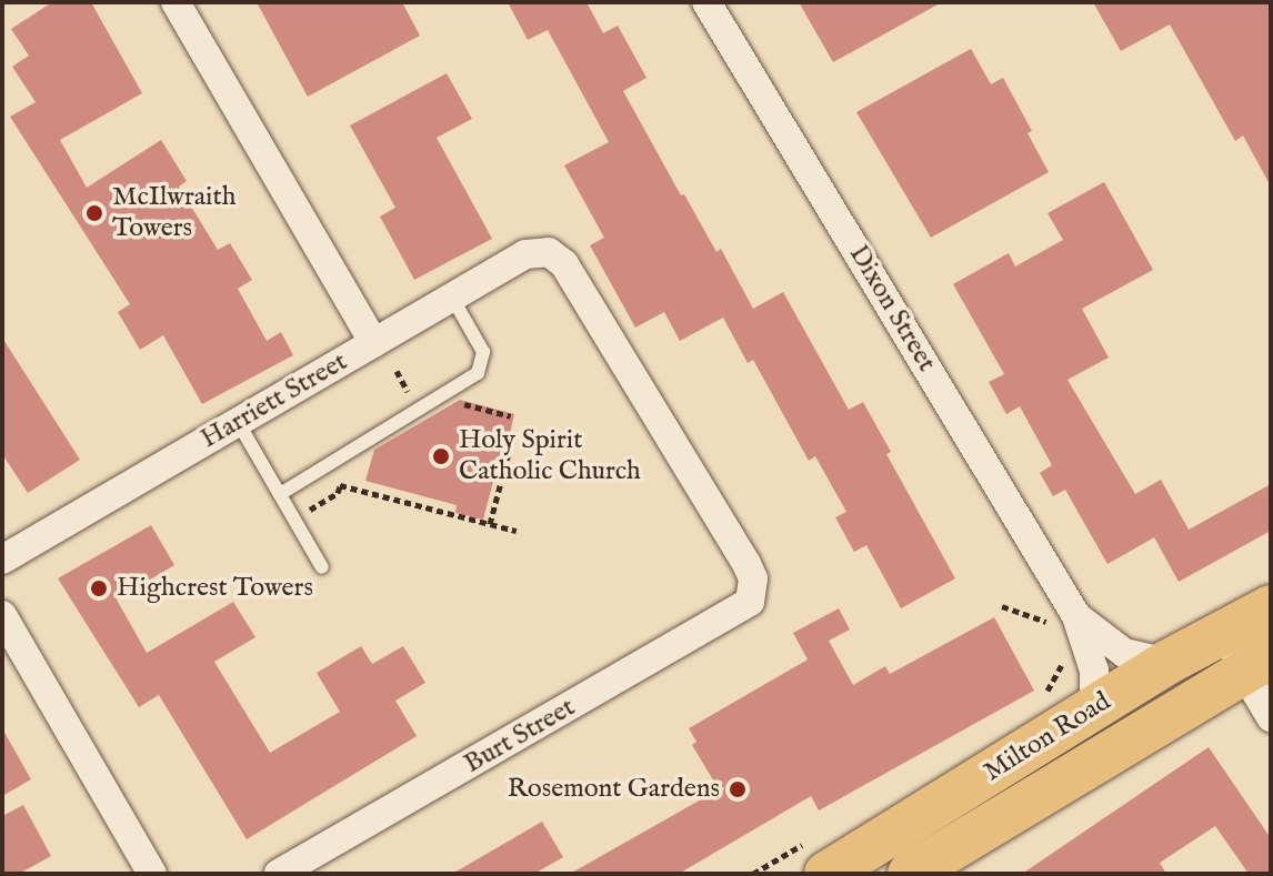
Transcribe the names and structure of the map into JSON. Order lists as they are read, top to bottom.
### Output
{
  "streets": {
    "main road": ["Milton Road"],
    "street": ["Dixon Street", "Harriett Street", "Burt Street"]
  },
  "crossings": [
    ["Dixon Street", "Milton Road"],
    ["Harriett Street", "Burt Street"]
  ],
  "places": [
    "McIlwraith Towers",
    "Holy Spirit Catholic Church",
    "Highcrest Towers",
    "Rosemont Gardens"
  ]
}
